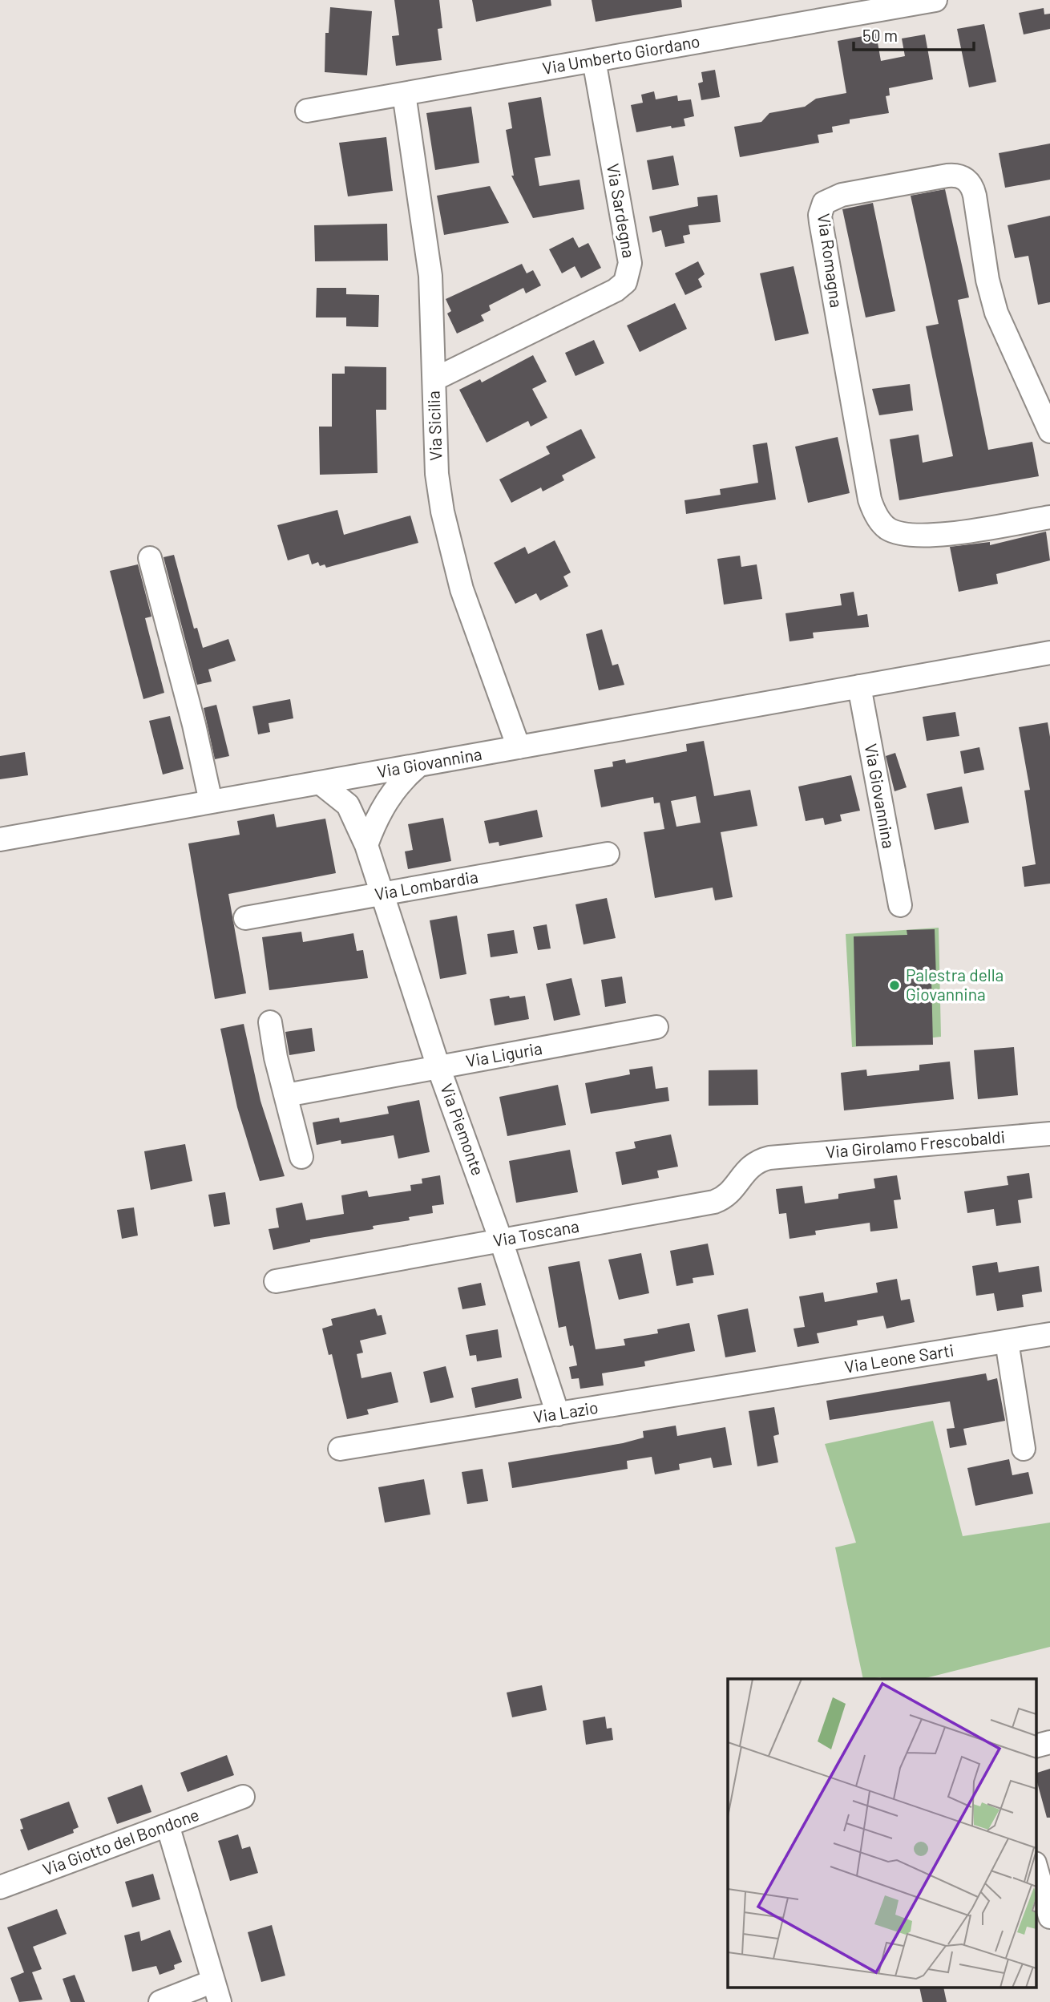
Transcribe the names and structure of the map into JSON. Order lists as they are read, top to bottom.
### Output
{
  "streets": {
    "street": [
      "Via Umberto Giordano",
      "Via Sardegna",
      "Via Romagna",
      "Via Sicilia",
      "Via Giovannina",
      "Via Lombardia",
      "Via Liguria",
      "Via Piemonte",
      "Via Girolamo Frescobaldi",
      "Via Toscana",
      "Via Leone Sarti",
      "Via Lazio",
      "Via Giotto del Bondone"
    ]
  },
  "crossings": [
    ["Via Umberto Giordano", "Via Sardegna"],
    ["Via Umberto Giordano", "Via Sicilia"],
    ["Via Sardegna", "Via Sicilia"],
    ["Via Sicilia", "Via Giovannina"],
    ["Via Giovannina", "Via Piemonte"],
    ["Via Lombardia", "Via Piemonte"],
    ["Via Liguria", "Via Piemonte"],
    ["Via Piemonte", "Via Toscana"],
    ["Via Piemonte", "Via Lazio"],
    ["Via Girolamo Frescobaldi", "Via Toscana"],
    ["Via Leone Sarti", "Via Lazio"]
  ],
  "places": ["Palestra della Giovannina"],
  "scale_bar": "50 m"
}
